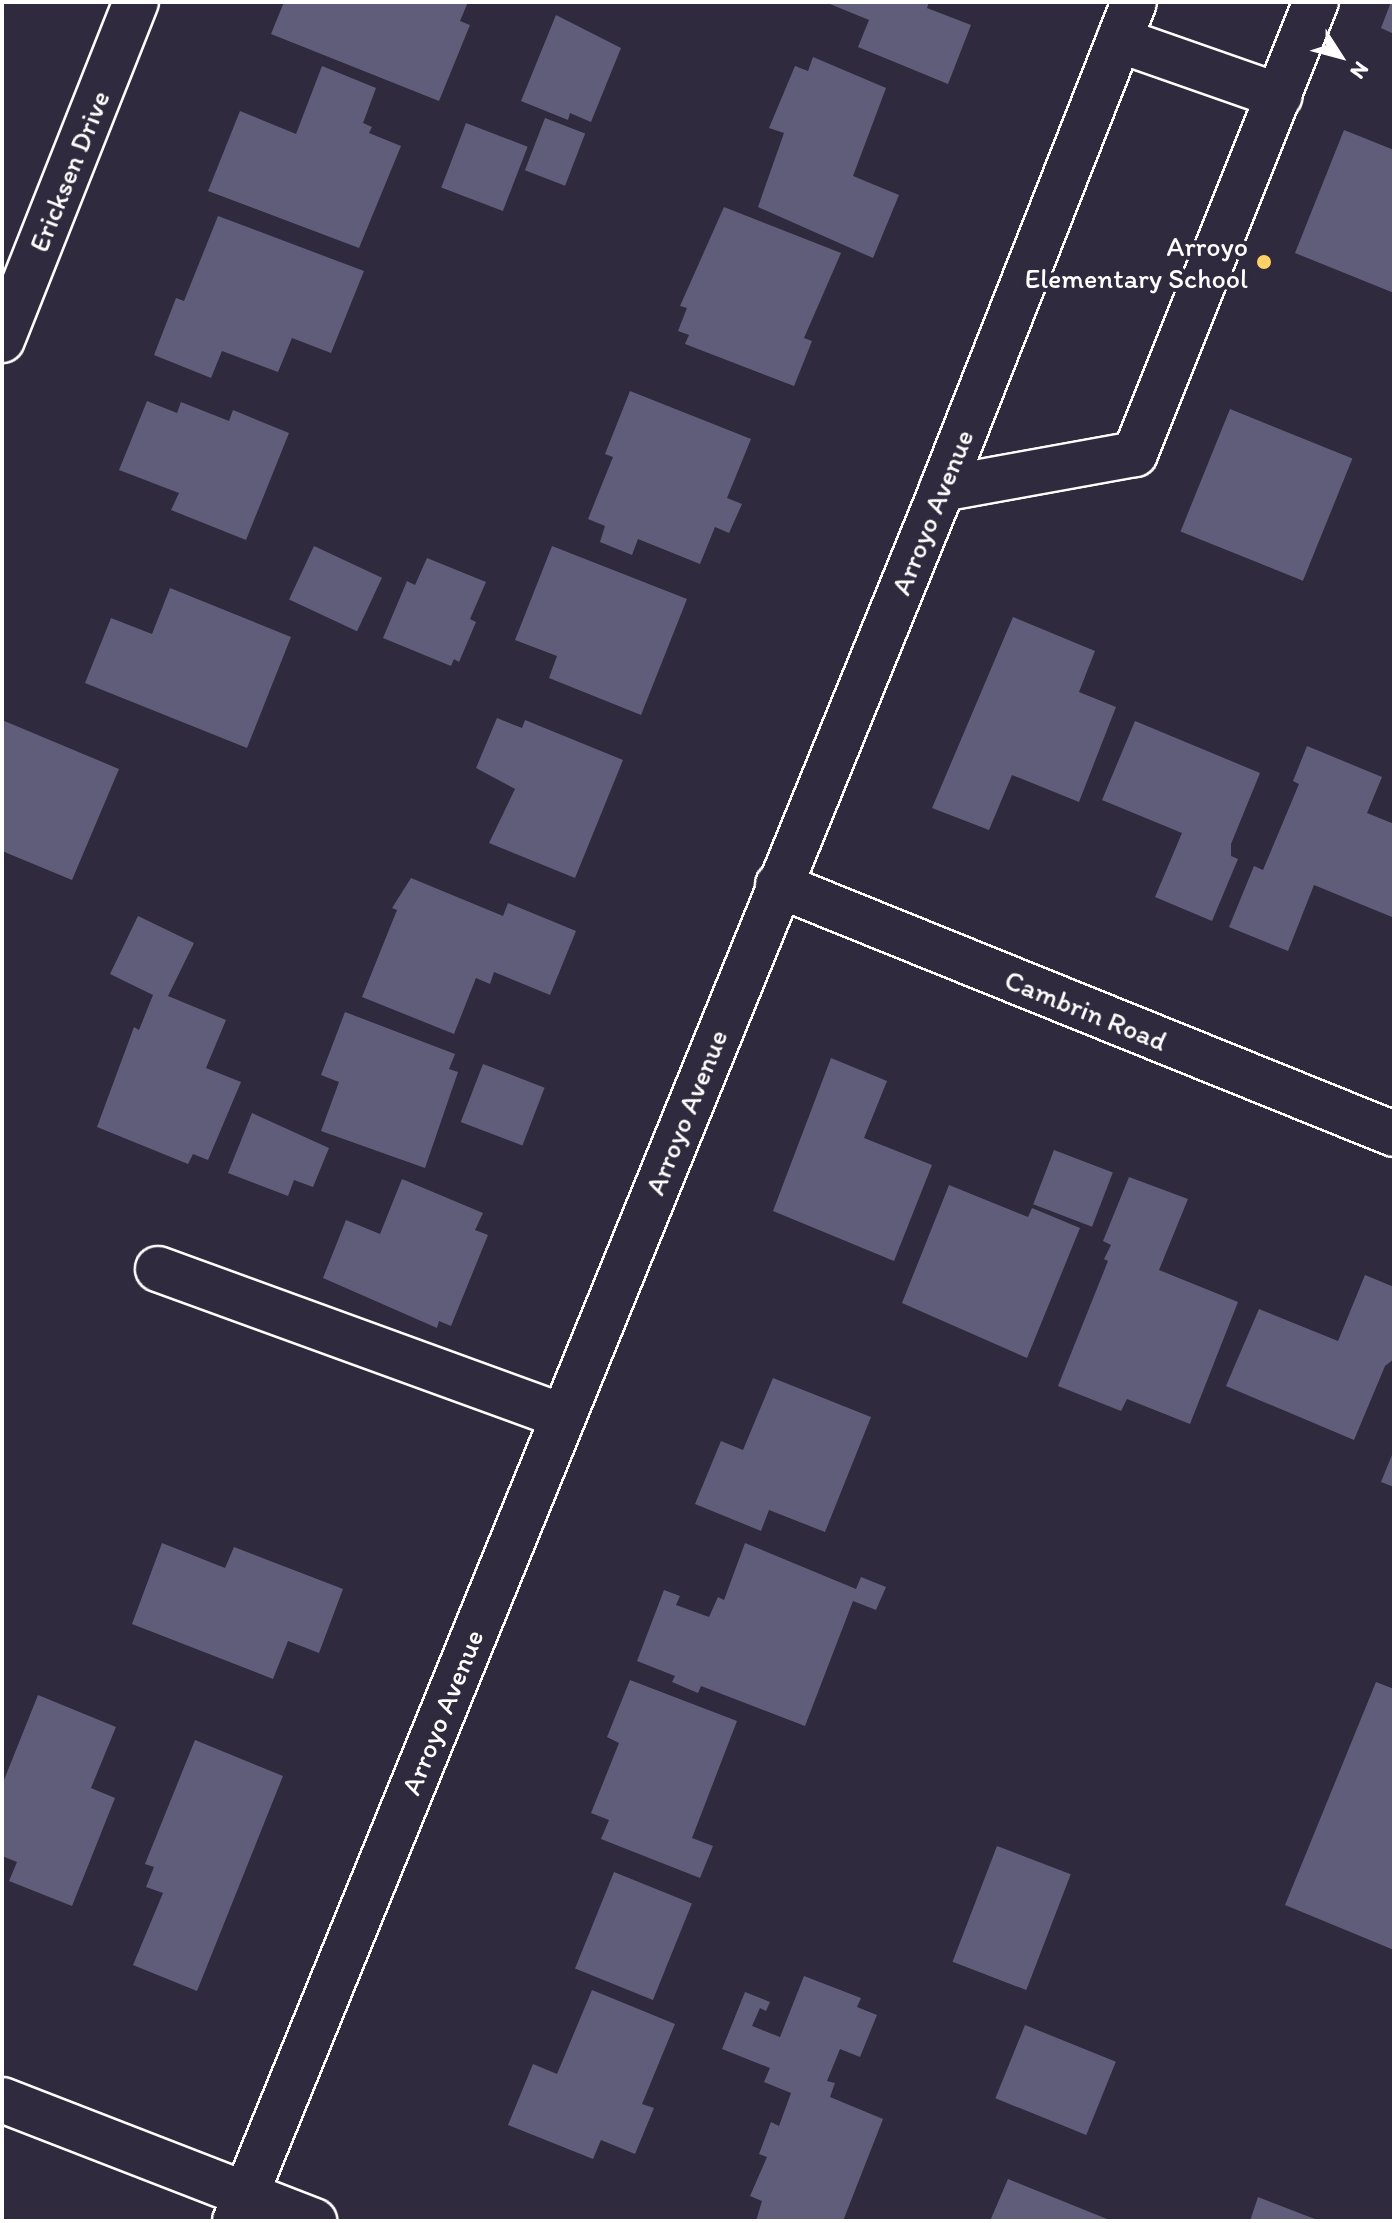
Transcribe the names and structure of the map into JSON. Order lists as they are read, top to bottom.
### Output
{
  "streets": {
    "street": ["Ericksen Drive", "Arroyo Avenue", "Cambrin Road"]
  },
  "crossings": [
    ["Arroyo Avenue", "Cambrin Road"]
  ],
  "places": ["Arroyo Elementary School"],
  "north": "bottom right"
}
